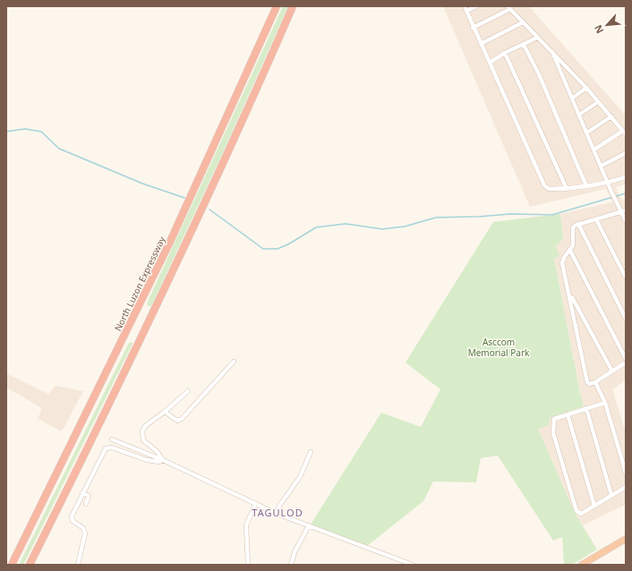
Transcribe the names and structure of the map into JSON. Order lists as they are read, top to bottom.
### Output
{
  "streets": {
    "highway": ["North Luzon Expressway"]
  },
  "districts": ["TAGULOD"],
  "parks": ["Asccom Memorial Park"],
  "north": "bottom left"
}
